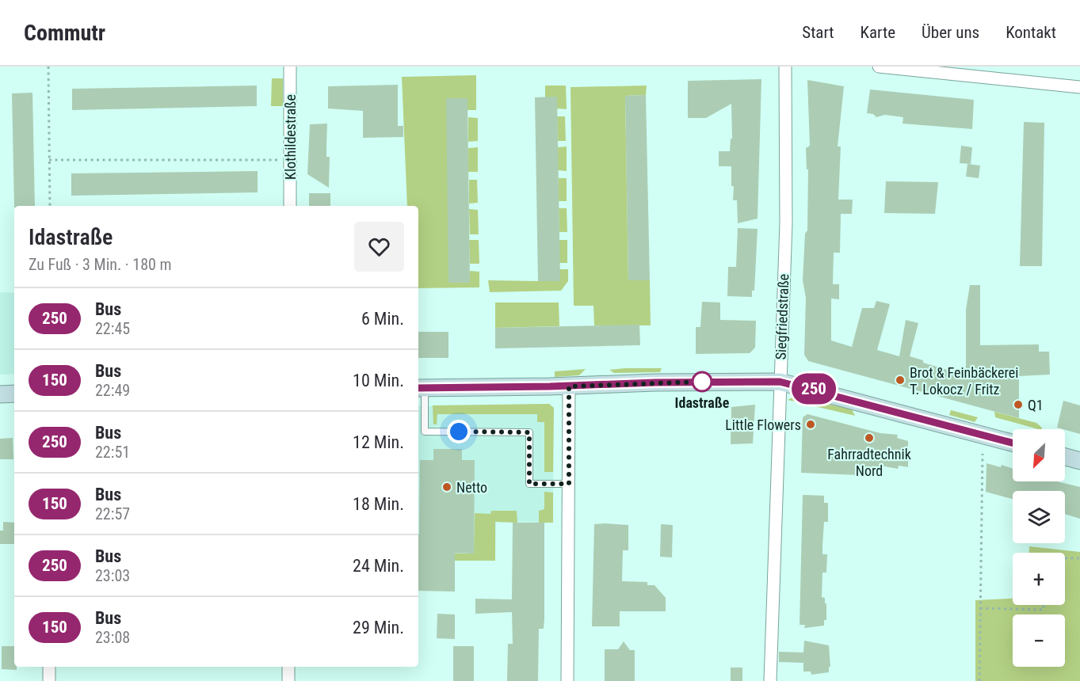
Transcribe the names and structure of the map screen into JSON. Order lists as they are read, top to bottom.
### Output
{
  "streets": {
    "street": ["Klothildestraße", "Siegfriedstraße"]
  },
  "places": [
    "Brot & Feinbäckerei T. Lokocz / Fritz",
    "Idastraße",
    "Q1",
    "Little Flowers",
    "Fahrradtechnik Nord",
    "Netto"
  ],
  "lines": ["bus line 250"],
  "north": "bottom left",
  "page": {
    "header": "Commutr",
    "nav": [
      "Start",
      "Karte",
      "Über uns",
      "Kontakt"
    ],
    "on_map": "250",
    "heading": ["Idastraße", "Zu Fuß · 3 Min. · 180 m"],
    "list": [
      {
        "mark": "250",
        "name": "Bus",
        "note": "22:45",
        "value": "6 Min."
      },
      {
        "mark": "150",
        "name": "Bus",
        "note": "22:49",
        "value": "10 Min."
      },
      {
        "mark": "250",
        "name": "Bus",
        "note": "22:51",
        "value": "12 Min."
      },
      {
        "mark": "150",
        "name": "Bus",
        "note": "22:57",
        "value": "18 Min."
      },
      {
        "mark": "250",
        "name": "Bus",
        "note": "23:03",
        "value": "24 Min."
      },
      {
        "mark": "150",
        "name": "Bus",
        "note": "23:08",
        "value": "29 Min."
      }
    ],
    "map_buttons": ["+", "−"]
  }
}
